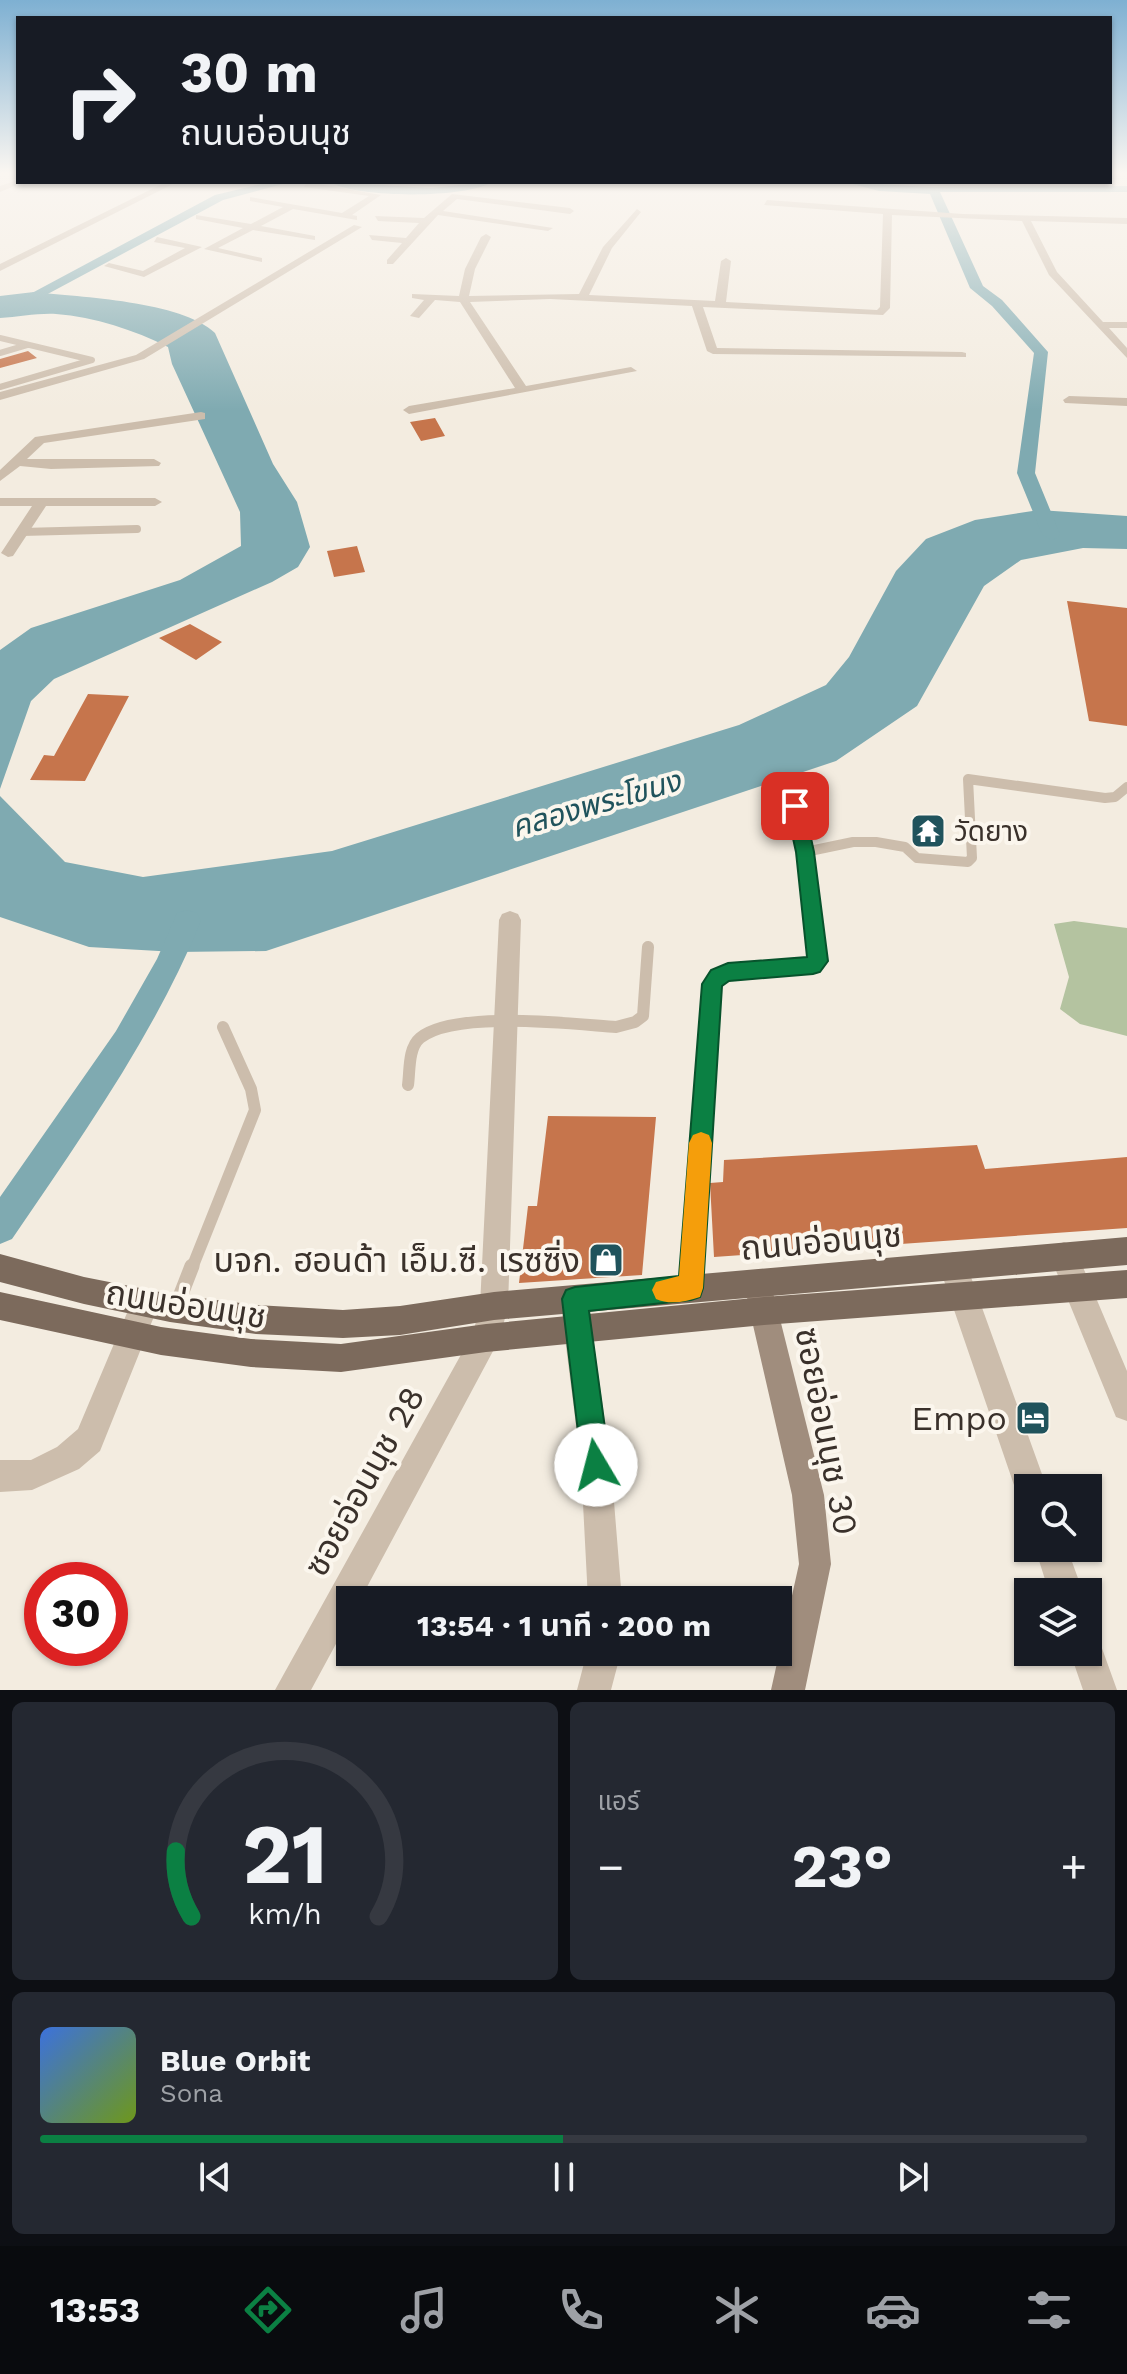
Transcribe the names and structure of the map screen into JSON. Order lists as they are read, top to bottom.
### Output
{
  "streets": {
    "main road": ["ถนนอ่อนนุช"],
    "street": ["ซอยอ่อนนุช 30", "ซอยอ่อนนุช 28"]
  },
  "crossings": [
    ["ถนนอ่อนนุช", "ซอยอ่อนนุช 30"],
    ["ถนนอ่อนนุช", "ซอยอ่อนนุช 28"]
  ],
  "water": ["คลองพระโขนง"],
  "places": {
    "temple": ["วัดยาง"],
    "shop": ["บจก. ฮอนด้า เอ็ม.ซี. เรซซิ่ง"],
    "hotel": ["Empo"]
  },
  "page": {
    "turn": ["30 m", "ถนนอ่อนนุช"],
    "limit": "30",
    "trip": "13:54 · 1 นาที · 200 m",
    "tile": "แอร์",
    "heat": ["−", "23°", "+"],
    "song": ["Blue Orbit", "Sona"],
    "tabs": "13:53",
    "gauge": ["21", "km/h"]
  }
}
